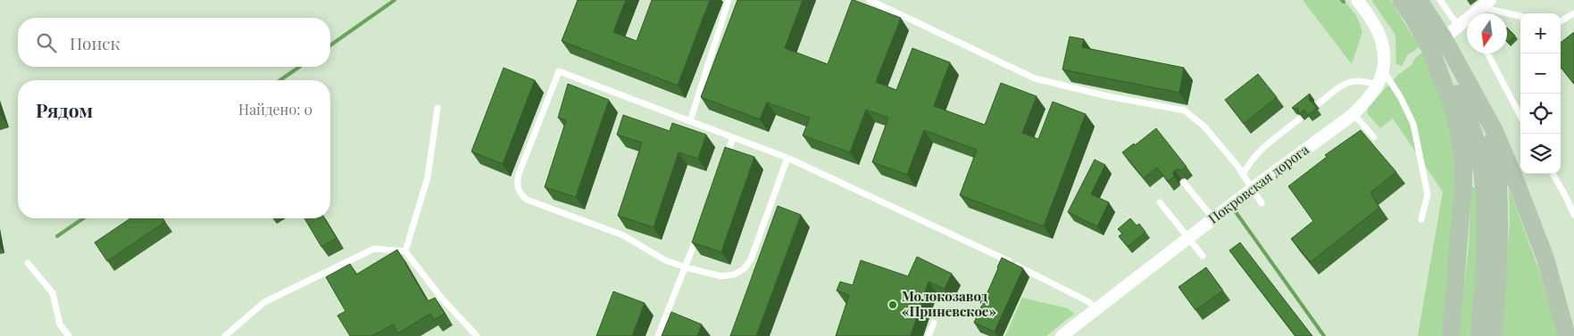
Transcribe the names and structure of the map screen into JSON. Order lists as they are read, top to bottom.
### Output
{
  "streets": {
    "street": ["Покровская дорога"]
  },
  "places": ["Молокозавод «Приневское»"],
  "north": "bottom",
  "page": {
    "map_buttons": ["+", "−"],
    "search": "Поиск",
    "heading": ["Рядом", "Найдено: 0"]
  }
}
